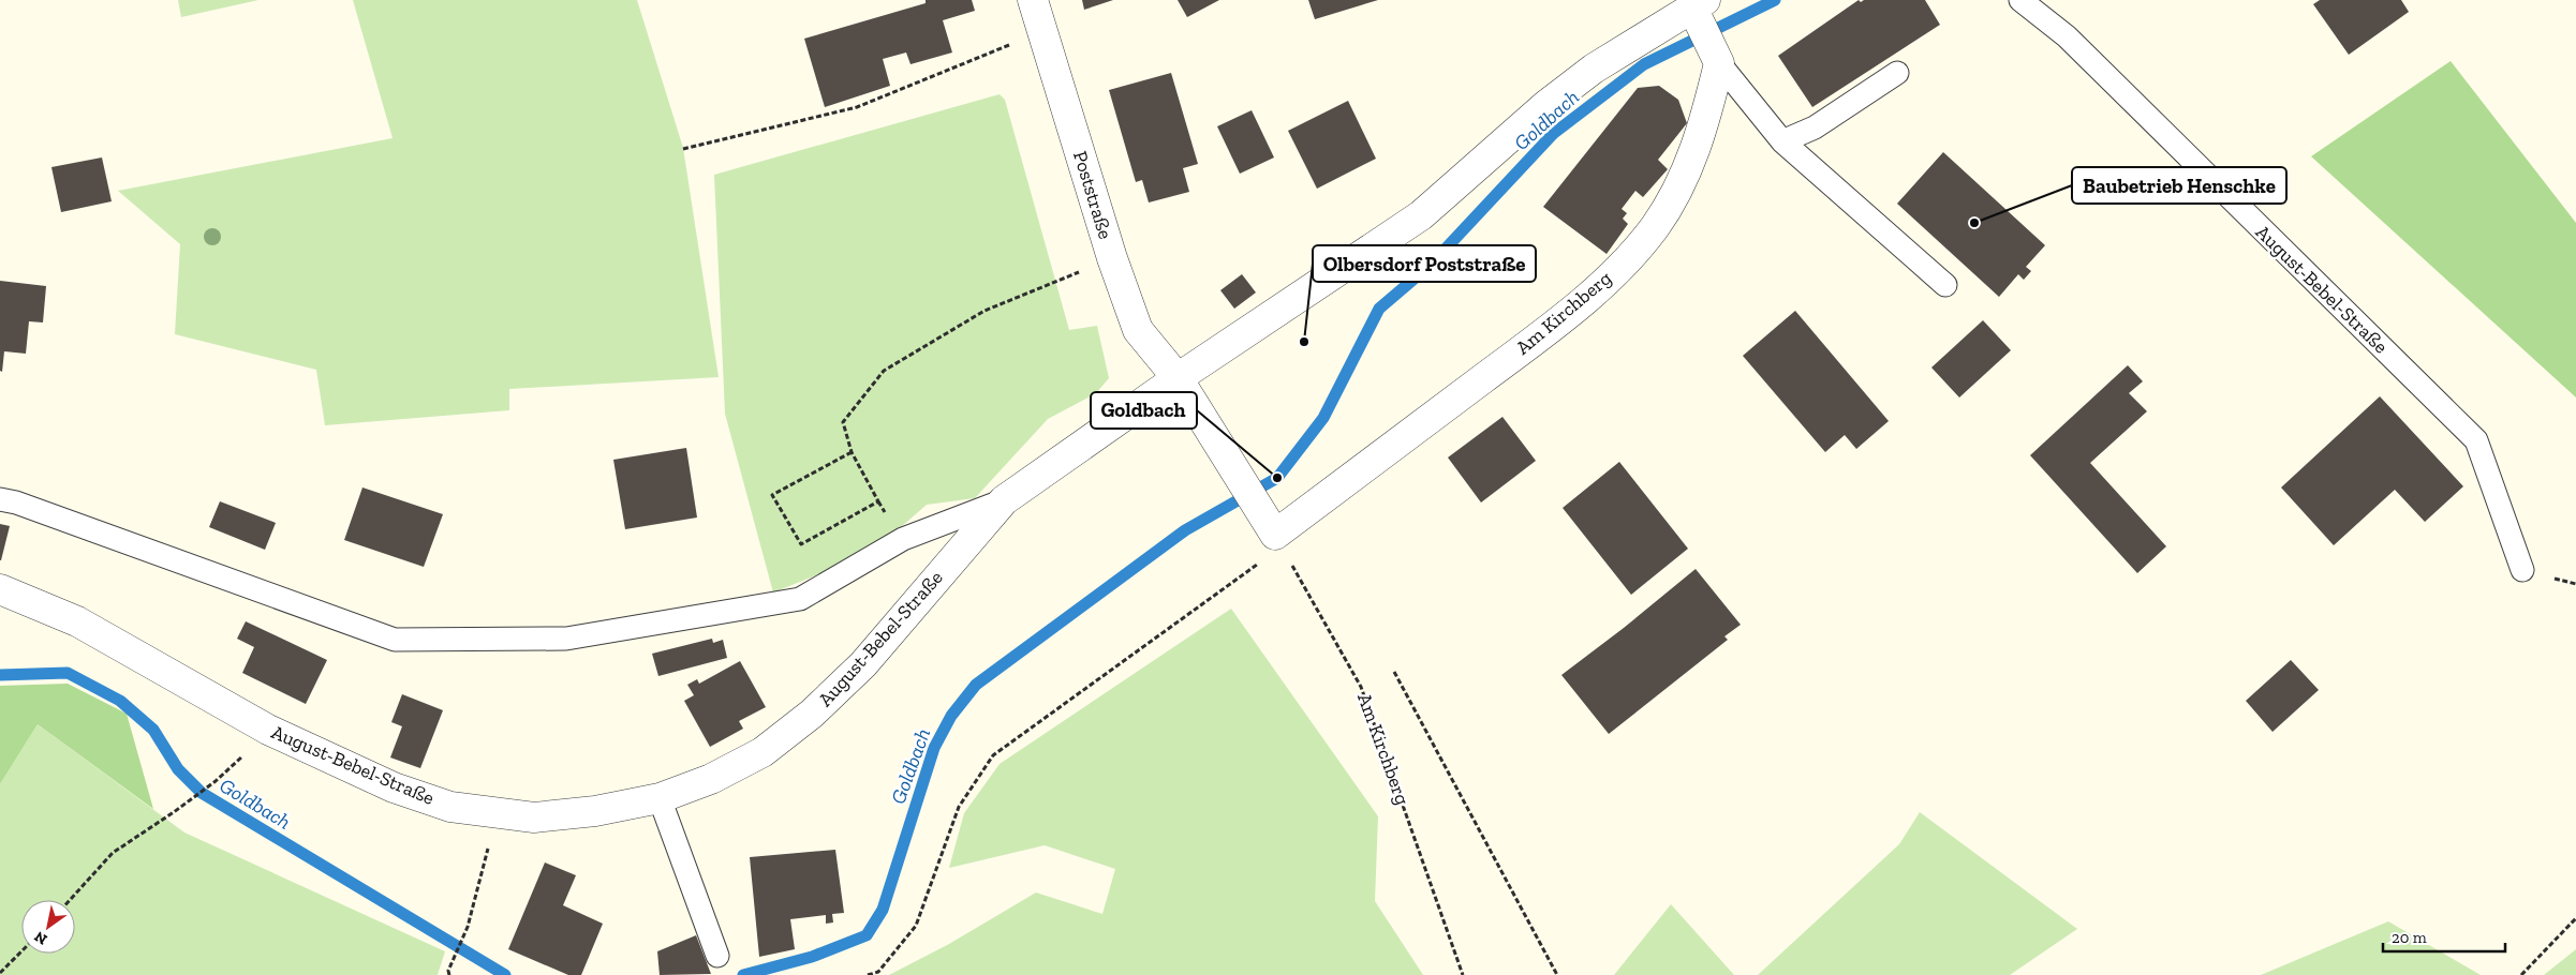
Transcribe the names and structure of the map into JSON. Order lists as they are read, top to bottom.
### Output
{
  "streets": {
    "street": ["Poststraße", "August-Bebel-Straße", "Am Kirchberg"]
  },
  "crossings": [
    ["Poststraße", "August-Bebel-Straße"]
  ],
  "water": ["Goldbach"],
  "places": ["Baubetrieb Henschke", "Olbersdorf Poststraße", "Goldbach"],
  "scale_bar": "20 m",
  "north": "bottom left"
}
